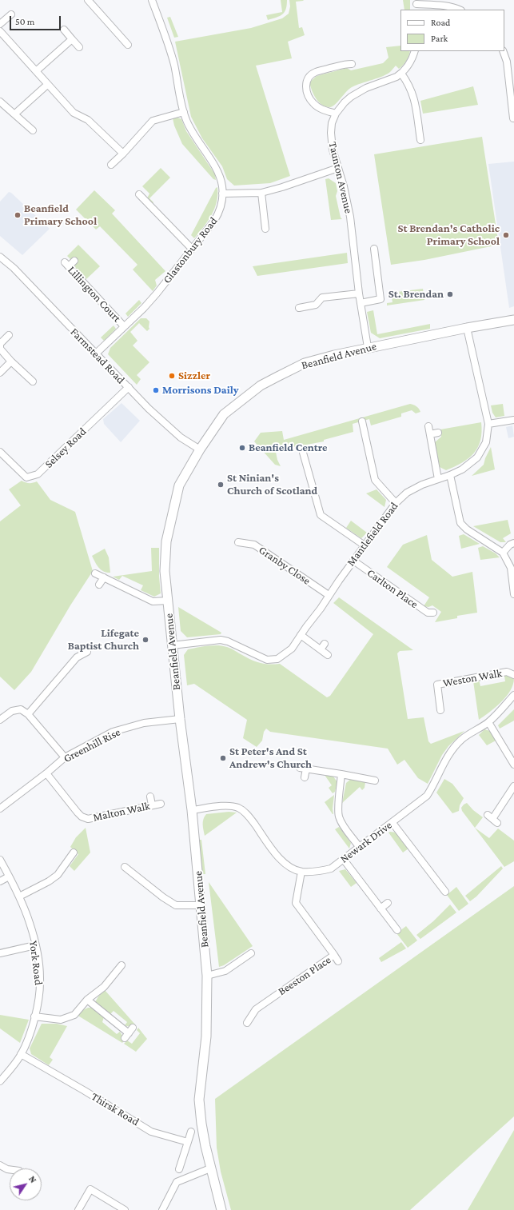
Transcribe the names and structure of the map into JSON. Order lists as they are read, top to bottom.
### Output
{
  "streets": {
    "street": [
      "Taunton Avenue",
      "Glastonbury Road",
      "Lillington Court",
      "Farmstead Road",
      "Beanfield Avenue",
      "Selsey Road",
      "Mantlefield Road",
      "Granby Close",
      "Carlton Place",
      "Weston Walk",
      "Greenhill Rise",
      "Malton Walk",
      "Newark Drive",
      "York Road",
      "Beeston Place",
      "Thirsk Road"
    ]
  },
  "crossings": [
    ["Taunton Avenue", "Beanfield Avenue"],
    ["Glastonbury Road", "Lillington Court"],
    ["Glastonbury Road", "Farmstead Road"],
    ["Farmstead Road", "Beanfield Avenue"],
    ["Farmstead Road", "Selsey Road"],
    ["Beanfield Avenue", "Mantlefield Road"],
    ["Beanfield Avenue", "Greenhill Rise"],
    ["Beanfield Avenue", "Newark Drive"],
    ["Mantlefield Road", "Granby Close"],
    ["Mantlefield Road", "Carlton Place"],
    ["Greenhill Rise", "Malton Walk"],
    ["Newark Drive", "Beeston Place"],
    ["York Road", "Thirsk Road"]
  ],
  "places": [
    "Beanfield Primary School",
    "St Brendan's Catholic Primary School",
    "St. Brendan",
    "Sizzler",
    "Morrisons Daily",
    "Beanfield Centre",
    "St Ninian's Church of Scotland",
    "Lifegate Baptist Church",
    "St Peter's And St Andrew's Church"
  ],
  "legend": ["Road", "Park"],
  "scale_bar": "50 m",
  "north": "top right"
}
